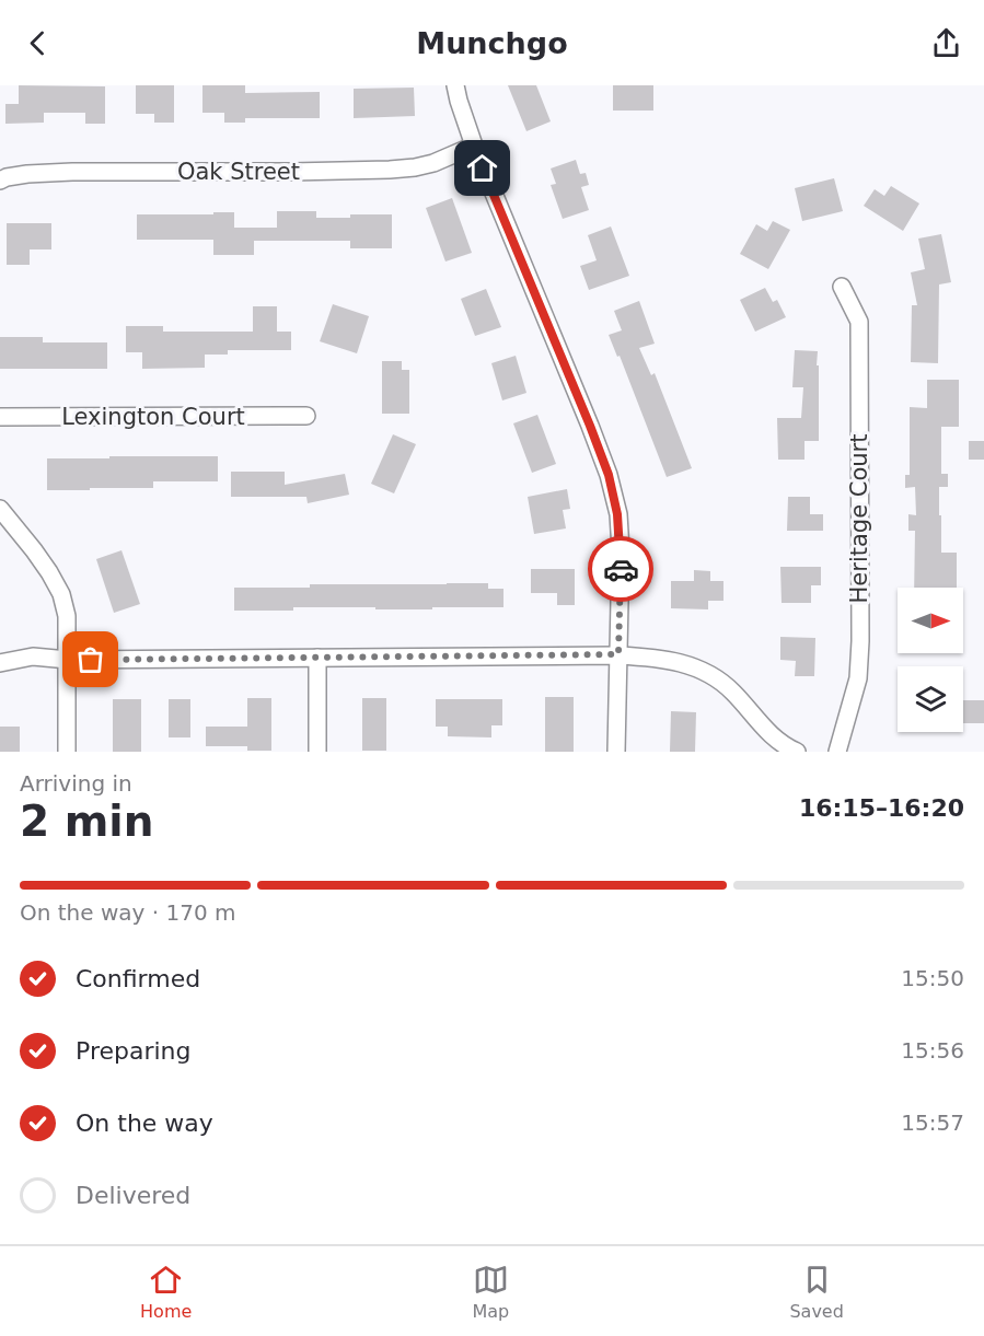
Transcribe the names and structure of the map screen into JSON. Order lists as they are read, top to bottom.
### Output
{
  "streets": {
    "street": ["Oak Street", "Lexington Court", "Heritage Court"]
  },
  "north": "right",
  "page": {
    "header": "Munchgo",
    "heading": ["2 min", "Arriving in", "16:15–16:20"],
    "bar": "On the way · 170 m",
    "list": [
      ["Confirmed", "15:50"],
      ["Preparing", "15:56"],
      ["On the way", "15:57"],
      "Delivered"
    ],
    "tabs": ["Home", "Map", "Saved"]
  }
}
